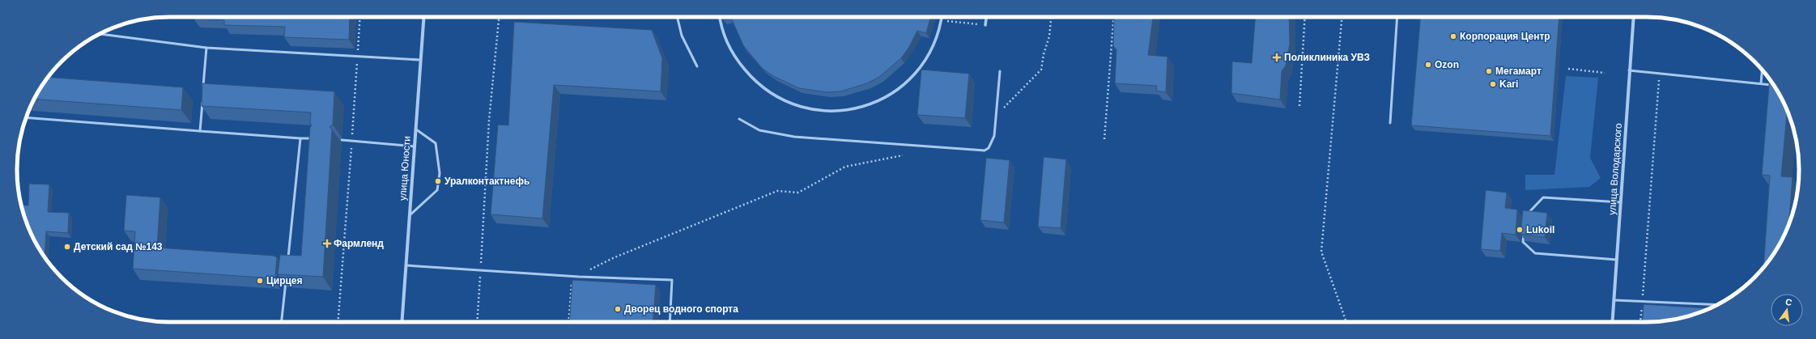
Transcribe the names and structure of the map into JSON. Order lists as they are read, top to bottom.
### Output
{
  "streets": {
    "street": ["улица Юности", "улица Володарского"]
  },
  "places": {
    "other": [
      "Корпорация Центр",
      "Ozon",
      "Мегамарт",
      "Kari",
      "Уралконтактнефь",
      "Lukoil",
      "Детский сад №143",
      "Цирцея",
      "Дворец водного спорта"
    ],
    "health": ["Поликлиника УВЗ", "Фармленд"]
  },
  "north": "top"
}
